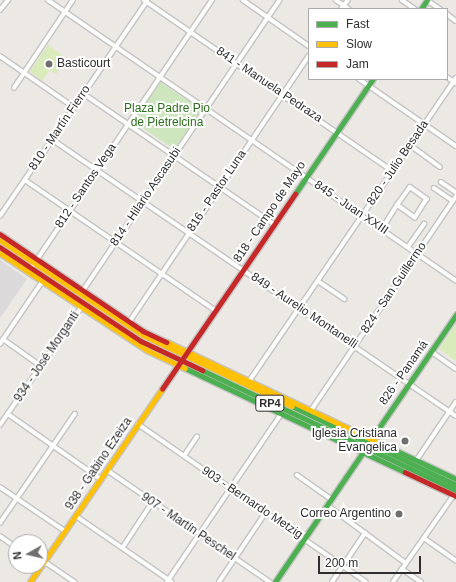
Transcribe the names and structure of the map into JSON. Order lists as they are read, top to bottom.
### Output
{
  "streets": {
    "street": [
      "841 - Manuela Pedraza",
      "810 - Martín Fierro",
      "820 - Julio Besada",
      "812 - Santos Vega",
      "816 - Pastor Luna",
      "814 - Hilario Ascasubi",
      "845 - Juan XXIII",
      "818 - Campo de Mayo",
      "824 - San Guillermo",
      "849 - Aurelio Montanelli",
      "934 - José Morganti",
      "826 - Panamá",
      "RP4",
      "938 - Gabino Ezeiza",
      "903 - Bernardo Metzig",
      "907 - Martín Peschel"
    ]
  },
  "crossings": [
    ["841 - Manuela Pedraza", "810 - Martín Fierro"],
    ["841 - Manuela Pedraza", "820 - Julio Besada"],
    ["841 - Manuela Pedraza", "812 - Santos Vega"],
    ["841 - Manuela Pedraza", "816 - Pastor Luna"],
    ["841 - Manuela Pedraza", "814 - Hilario Ascasubi"],
    ["841 - Manuela Pedraza", "818 - Campo de Mayo"],
    ["810 - Martín Fierro", "845 - Juan XXIII"],
    ["810 - Martín Fierro", "849 - Aurelio Montanelli"],
    ["820 - Julio Besada", "845 - Juan XXIII"],
    ["820 - Julio Besada", "849 - Aurelio Montanelli"],
    ["820 - Julio Besada", "RP4"],
    ["812 - Santos Vega", "845 - Juan XXIII"],
    ["812 - Santos Vega", "849 - Aurelio Montanelli"],
    ["812 - Santos Vega", "RP4"],
    ["816 - Pastor Luna", "845 - Juan XXIII"],
    ["816 - Pastor Luna", "849 - Aurelio Montanelli"],
    ["816 - Pastor Luna", "RP4"],
    ["814 - Hilario Ascasubi", "845 - Juan XXIII"],
    ["814 - Hilario Ascasubi", "849 - Aurelio Montanelli"],
    ["814 - Hilario Ascasubi", "RP4"],
    ["845 - Juan XXIII", "818 - Campo de Mayo"],
    ["845 - Juan XXIII", "824 - San Guillermo"],
    ["818 - Campo de Mayo", "849 - Aurelio Montanelli"],
    ["818 - Campo de Mayo", "RP4"],
    ["818 - Campo de Mayo", "938 - Gabino Ezeiza"],
    ["824 - San Guillermo", "849 - Aurelio Montanelli"],
    ["824 - San Guillermo", "RP4"],
    ["849 - Aurelio Montanelli", "826 - Panamá"],
    ["826 - Panamá", "RP4"],
    ["826 - Panamá", "903 - Bernardo Metzig"],
    ["RP4", "938 - Gabino Ezeiza"],
    ["938 - Gabino Ezeiza", "903 - Bernardo Metzig"],
    ["938 - Gabino Ezeiza", "907 - Martín Peschel"]
  ],
  "parks": ["Plaza Padre Pio de Pietrelcina"],
  "places": ["Basticourt", "Iglesia Cristiana Evangelica", "Correo Argentino"],
  "legend": ["Fast", "Slow", "Jam"],
  "scale_bar": "200 m",
  "north": "left"
}
